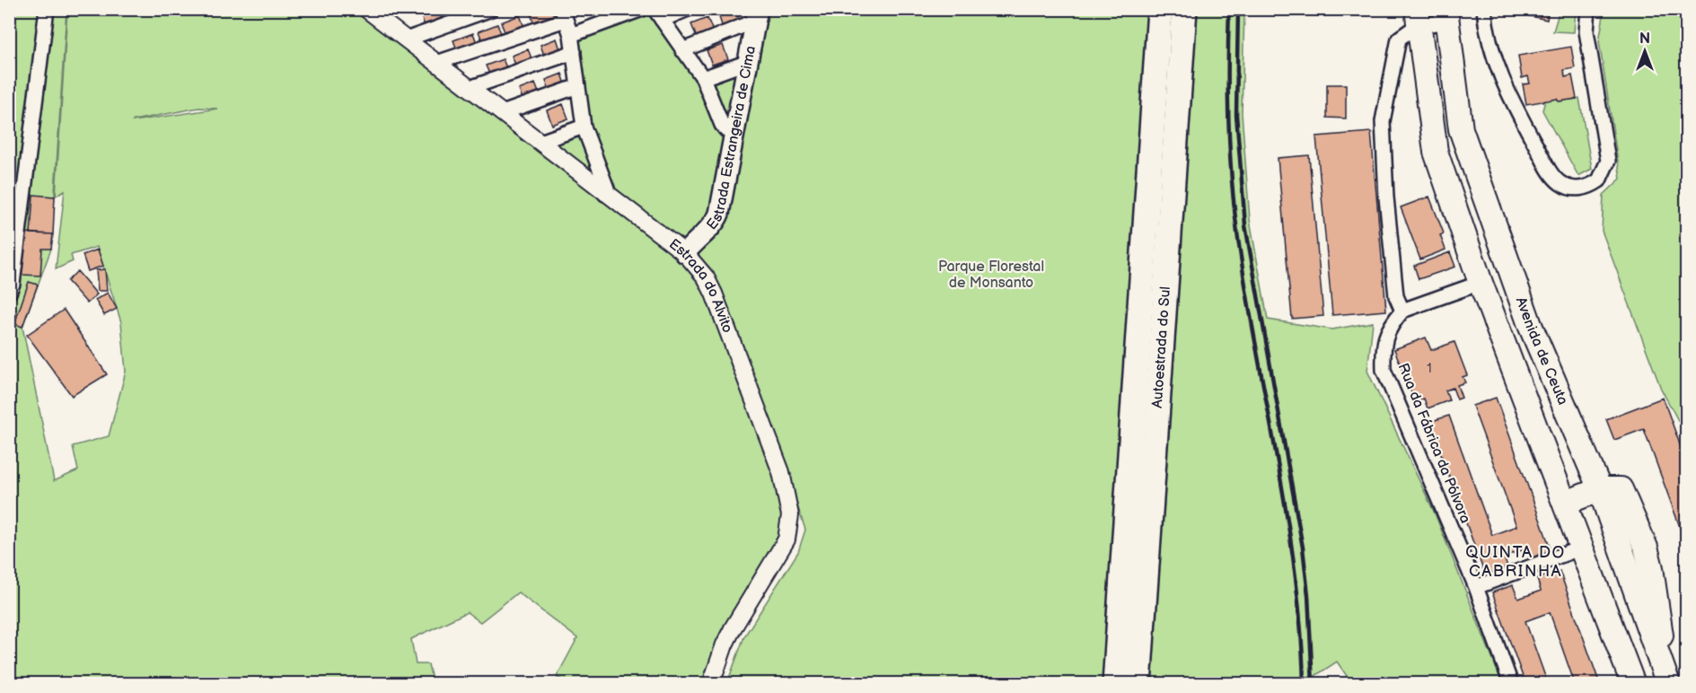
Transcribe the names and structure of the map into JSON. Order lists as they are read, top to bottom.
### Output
{
  "streets": {
    "highway": ["Autoestrada do Sul", "Avenida de Ceuta"],
    "main road": ["Estrada Estrangeira de Cima"],
    "street": ["Estrada do Alvito", "Rua da Fábrica da Pólvora"]
  },
  "crossings": [
    ["Estrada Estrangeira de Cima", "Estrada do Alvito"]
  ],
  "districts": ["QUINTA DO CABRINHA"],
  "parks": ["Parque Florestal de Monsanto"],
  "house_numbers": ["1"],
  "north": "top"
}
